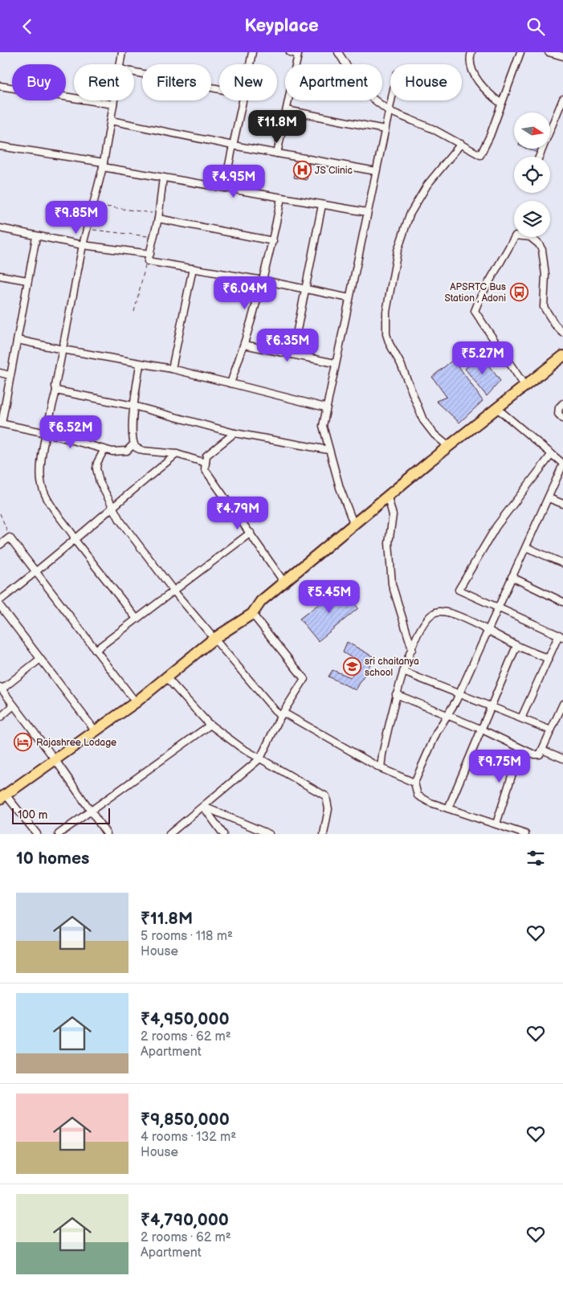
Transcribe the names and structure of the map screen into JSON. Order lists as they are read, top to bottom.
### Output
{
  "places": {
    "hospital": ["JS Clinic"],
    "bus stop": ["APSRTC Bus Station , Adoni"],
    "school or university": ["sri chaitanya school"],
    "hotel": ["Rajashree Lodage"]
  },
  "scale_bar": "100 m",
  "north": "right",
  "page": {
    "header": "Keyplace",
    "chip": [
      "Buy",
      "Rent",
      "Filters",
      "New",
      "Apartment",
      "House"
    ],
    "price": [
      "₹11.8M",
      "₹4.95M",
      "₹9.85M",
      "₹6.04M",
      "₹6.35M",
      "₹5.27M",
      "₹6.52M",
      "₹4.79M",
      "₹5.45M",
      "₹9.75M"
    ],
    "scale": "100 m",
    "heading": "10 homes",
    "list": [
      {
        "name": "₹11.8M",
        "note": "5 rooms · 118 m² · House"
      },
      {
        "name": "₹4,950,000",
        "note": "2 rooms · 62 m² · Apartment"
      },
      {
        "name": "₹9,850,000",
        "note": "4 rooms · 132 m² · House"
      },
      {
        "name": "₹4,790,000",
        "note": "2 rooms · 62 m² · Apartment"
      }
    ]
  }
}
